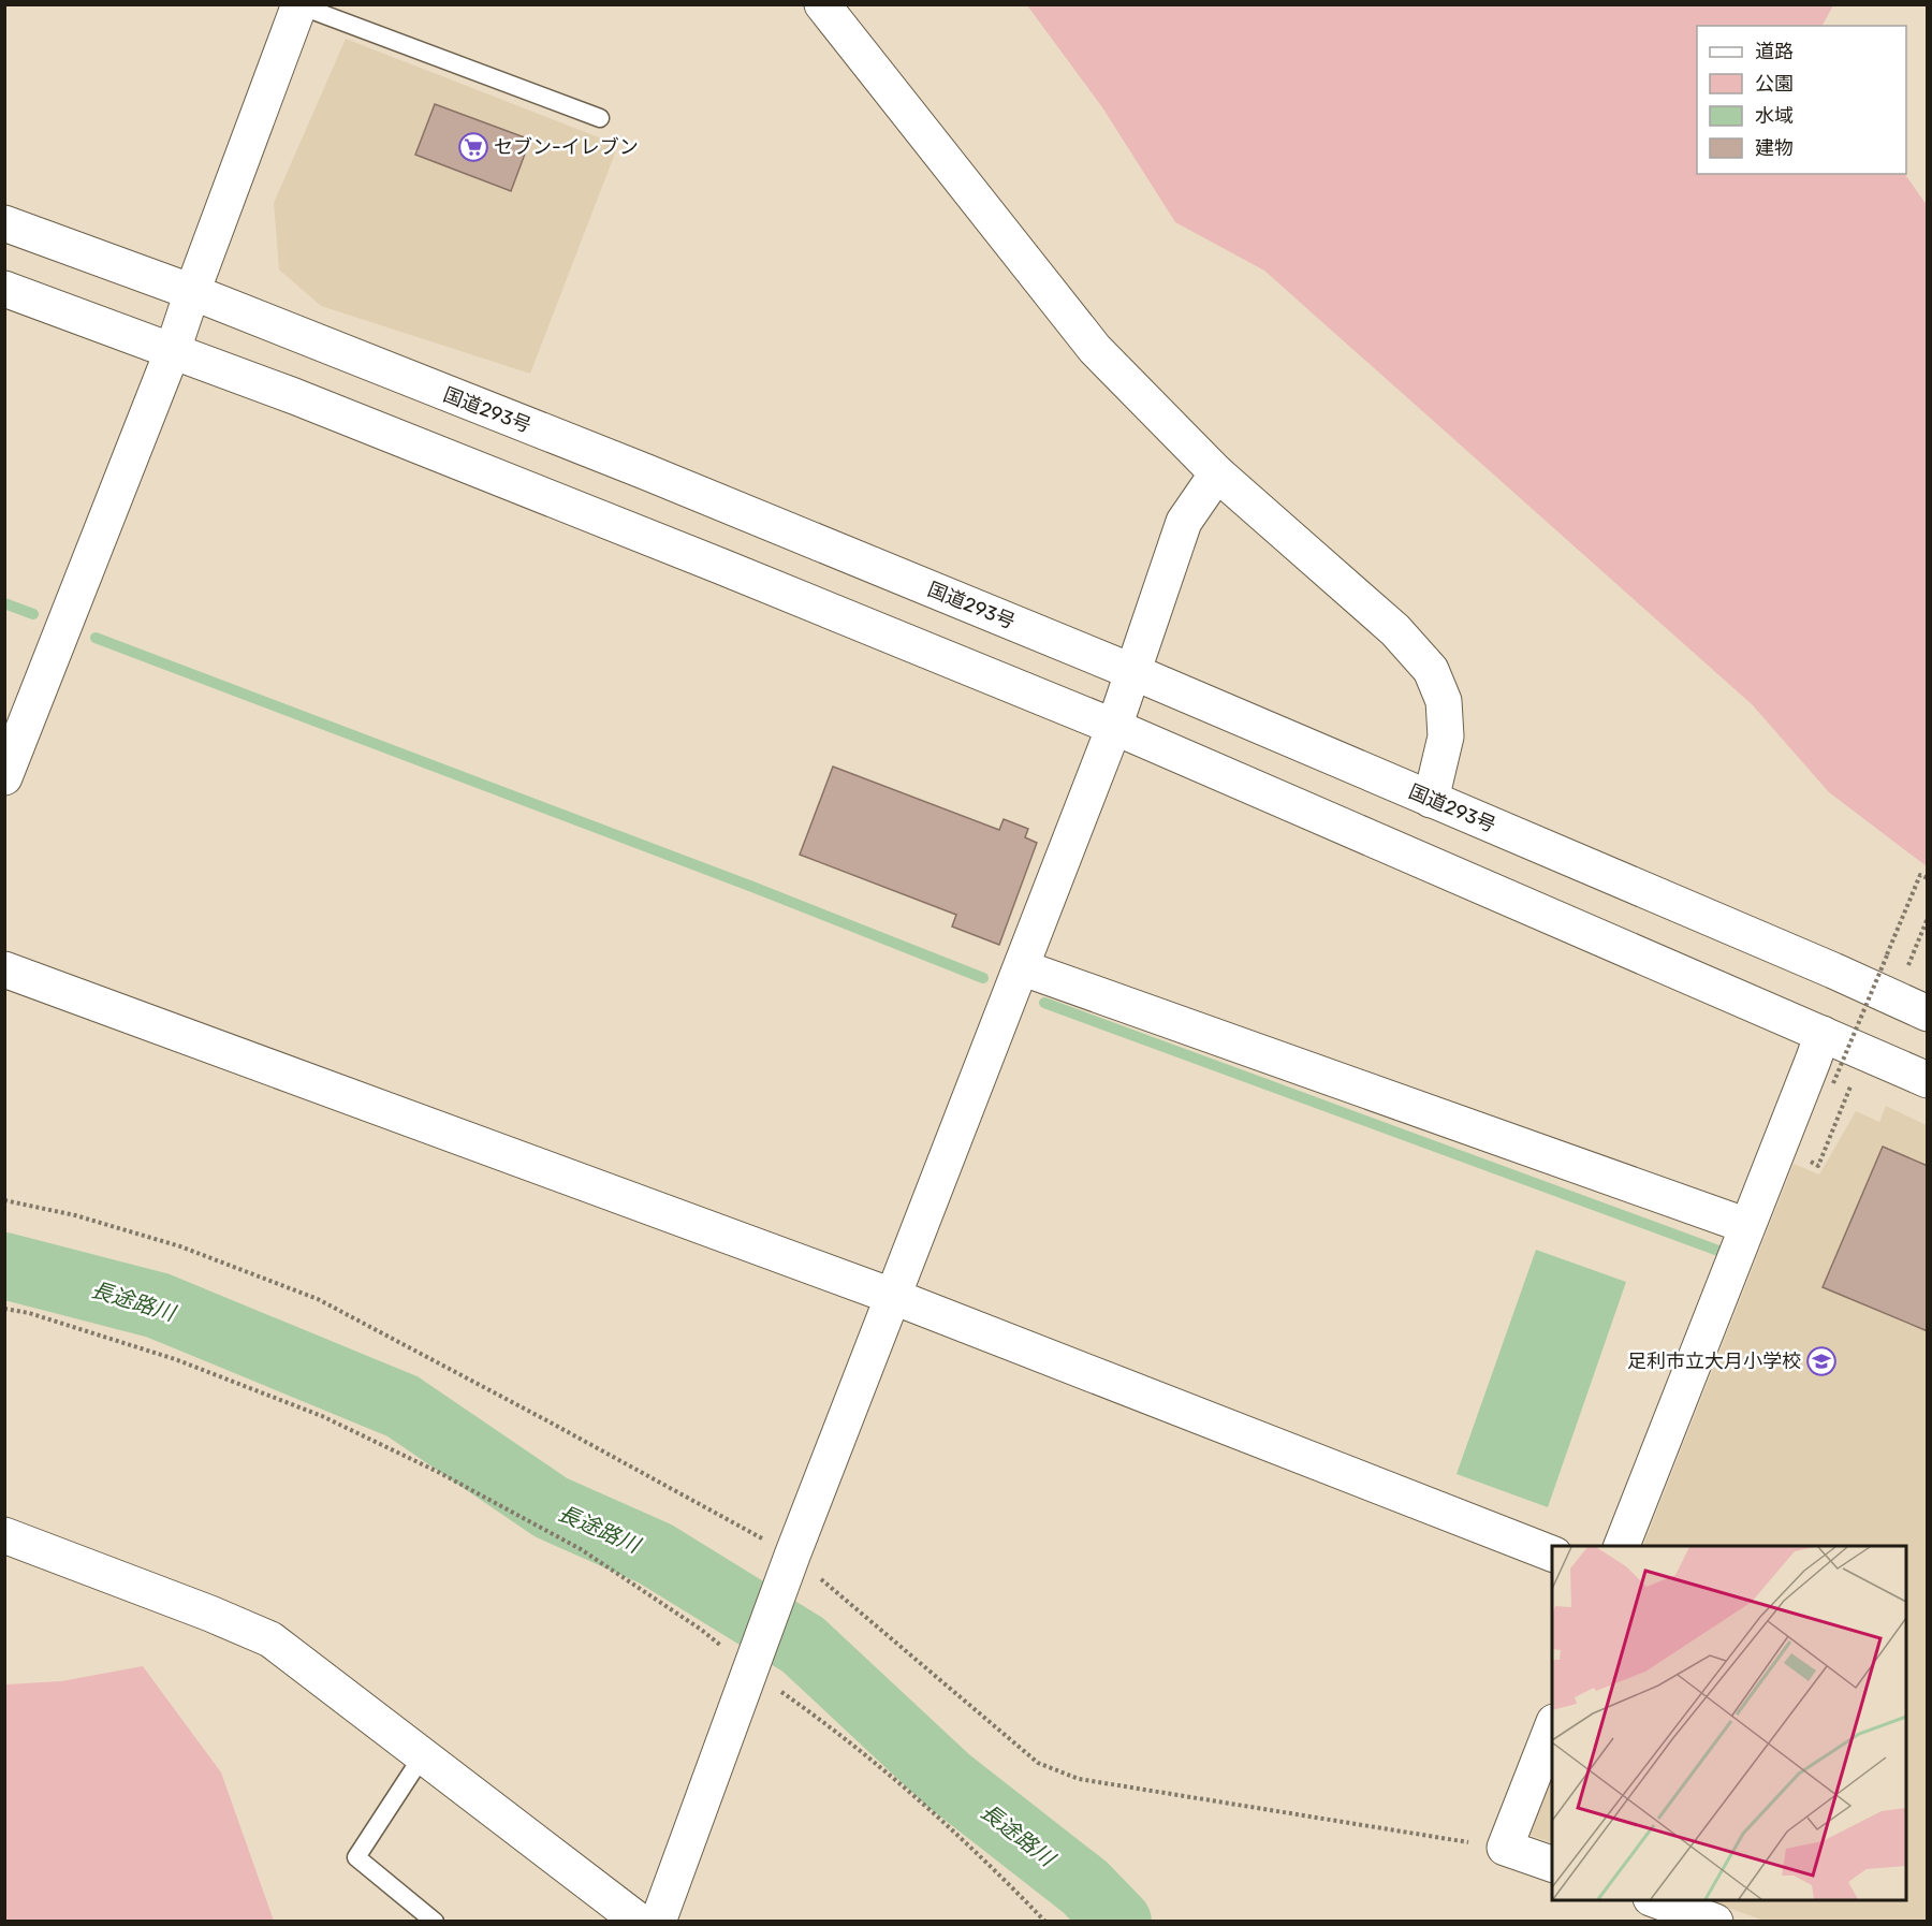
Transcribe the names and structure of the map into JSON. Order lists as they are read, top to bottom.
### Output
{
  "streets": {
    "main road": ["国道293号"]
  },
  "water": ["長途路川"],
  "places": {
    "supermarket": ["セブン-イレブン"],
    "school or university": ["足利市立大月小学校"]
  },
  "legend": [
    "道路",
    "公園",
    "水域",
    "建物"
  ]
}
